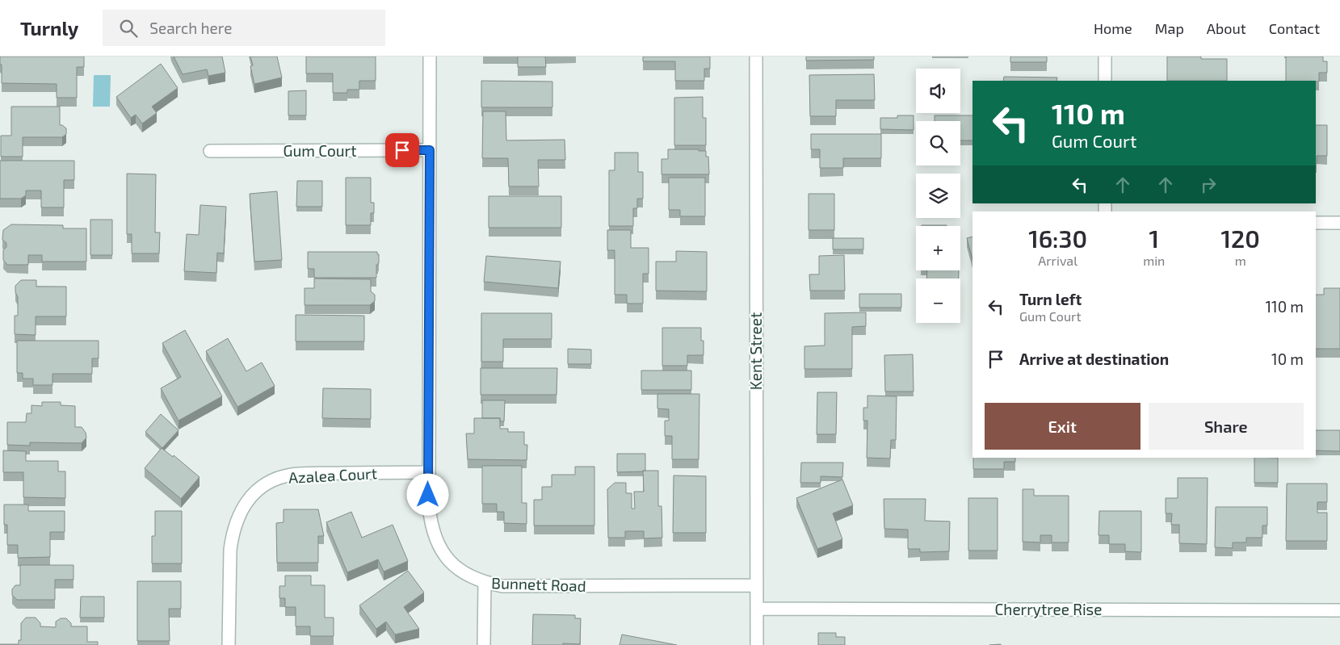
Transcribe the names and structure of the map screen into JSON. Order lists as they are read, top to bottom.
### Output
{
  "streets": {
    "street": [
      "Gum Court",
      "Kent Street",
      "Azalea Court",
      "Bunnett Road",
      "Cherrytree Rise"
    ]
  },
  "crossings": [
    ["Gum Court", "Bunnett Road"],
    ["Kent Street", "Bunnett Road"],
    ["Kent Street", "Cherrytree Rise"],
    ["Azalea Court", "Bunnett Road"]
  ],
  "page": {
    "header": "Turnly",
    "search": "Search here",
    "nav": [
      "Home",
      "Map",
      "About",
      "Contact"
    ],
    "map_buttons": ["+", "−"],
    "turn": ["110 m", "Gum Court"],
    "eta": [
      "16:30",
      "Arrival",
      "1",
      "min",
      "120",
      "m"
    ],
    "list": [
      {
        "name": "Turn left",
        "note": "Gum Court",
        "value": "110 m"
      },
      {
        "name": "Arrive at destination",
        "value": "10 m"
      }
    ],
    "buttons": ["Exit", "Share"]
  }
}
